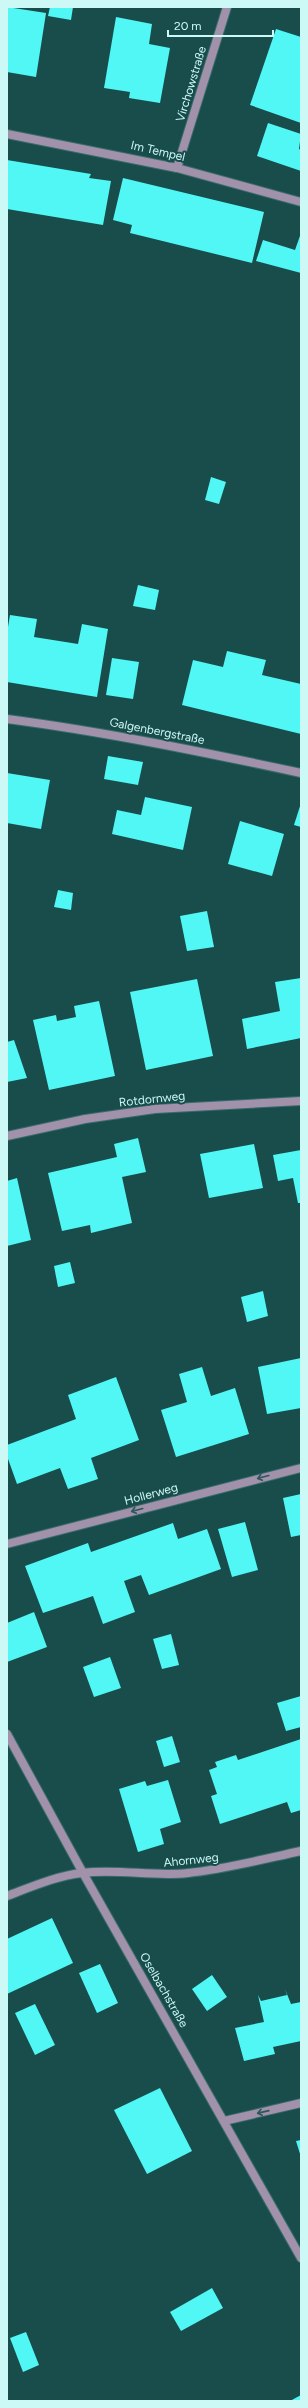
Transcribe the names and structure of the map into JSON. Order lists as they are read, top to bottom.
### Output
{
  "streets": {
    "street": [
      "Virchowstraße",
      "Im Tempel",
      "Galgenbergstraße",
      "Rotdornweg",
      "Hollerweg",
      "Ahornweg",
      "Oselbachstraße"
    ]
  },
  "crossings": [
    ["Virchowstraße", "Im Tempel"],
    ["Ahornweg", "Oselbachstraße"]
  ],
  "one_way": ["Hollerweg"],
  "scale_bar": "20 m"
}
